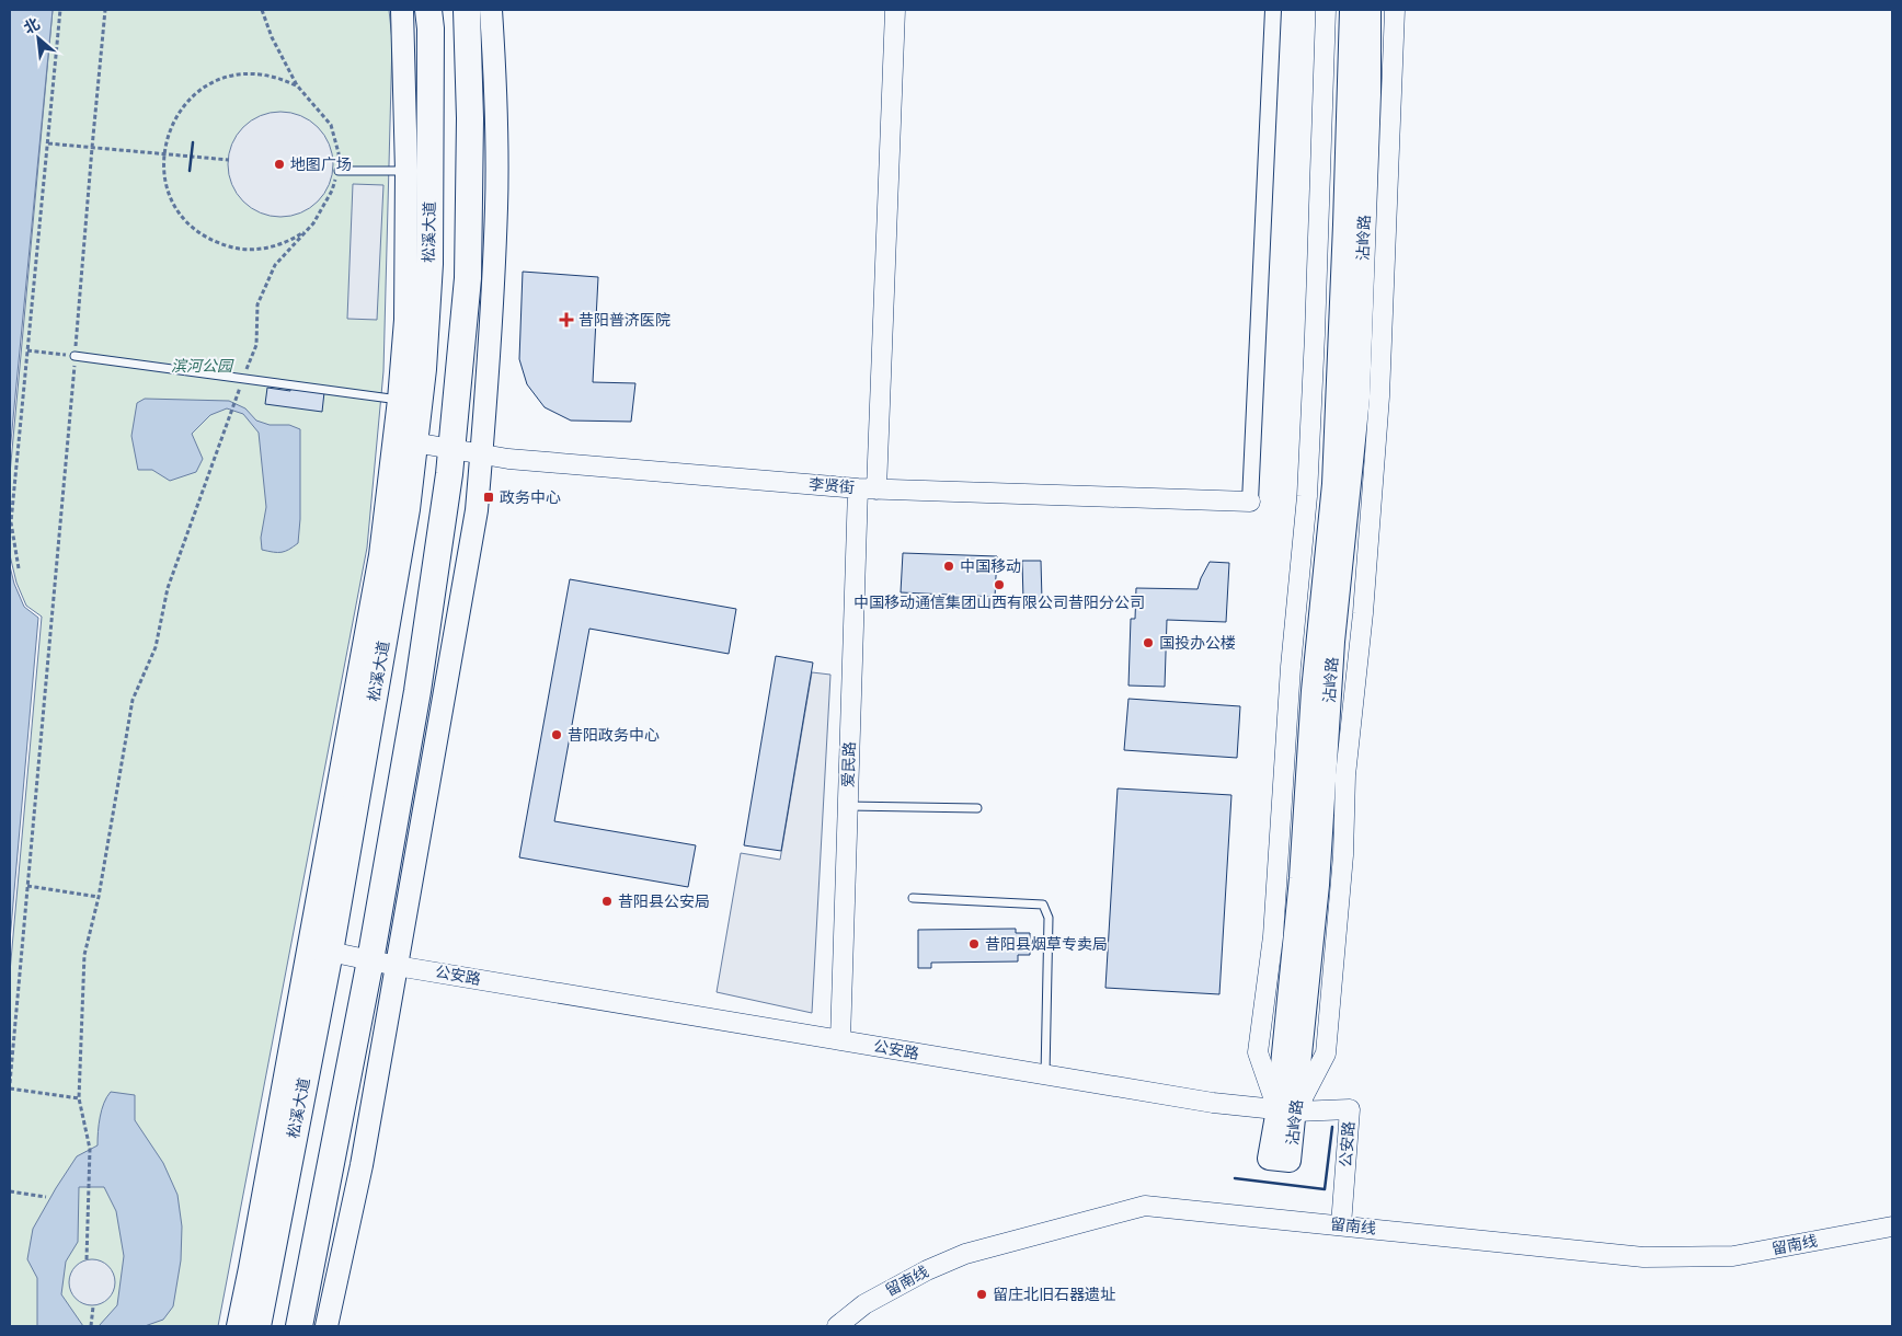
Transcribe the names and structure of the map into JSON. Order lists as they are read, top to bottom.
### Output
{
  "streets": {
    "highway": ["松溪大道"],
    "main road": ["沾岭路"],
    "street": [
      "李贤街",
      "爱民路",
      "公安路",
      "留南线"
    ]
  },
  "crossings": [
    ["松溪大道", "李贤街"],
    ["松溪大道", "公安路"],
    ["沾岭路", "公安路"],
    ["李贤街", "爱民路"],
    ["爱民路", "公安路"],
    ["公安路", "留南线"]
  ],
  "parks": ["滨河公园"],
  "places": {
    "other": [
      "地图广场",
      "中国移动",
      "中国移动通信集团山西有限公司昔阳分公司",
      "国投办公楼",
      "昔阳政务中心",
      "昔阳县公安局",
      "昔阳县烟草专卖局",
      "留庄北旧石器遗址"
    ],
    "health": ["昔阳普济医院"],
    "transit": ["政务中心"]
  },
  "north": "top left"
}
